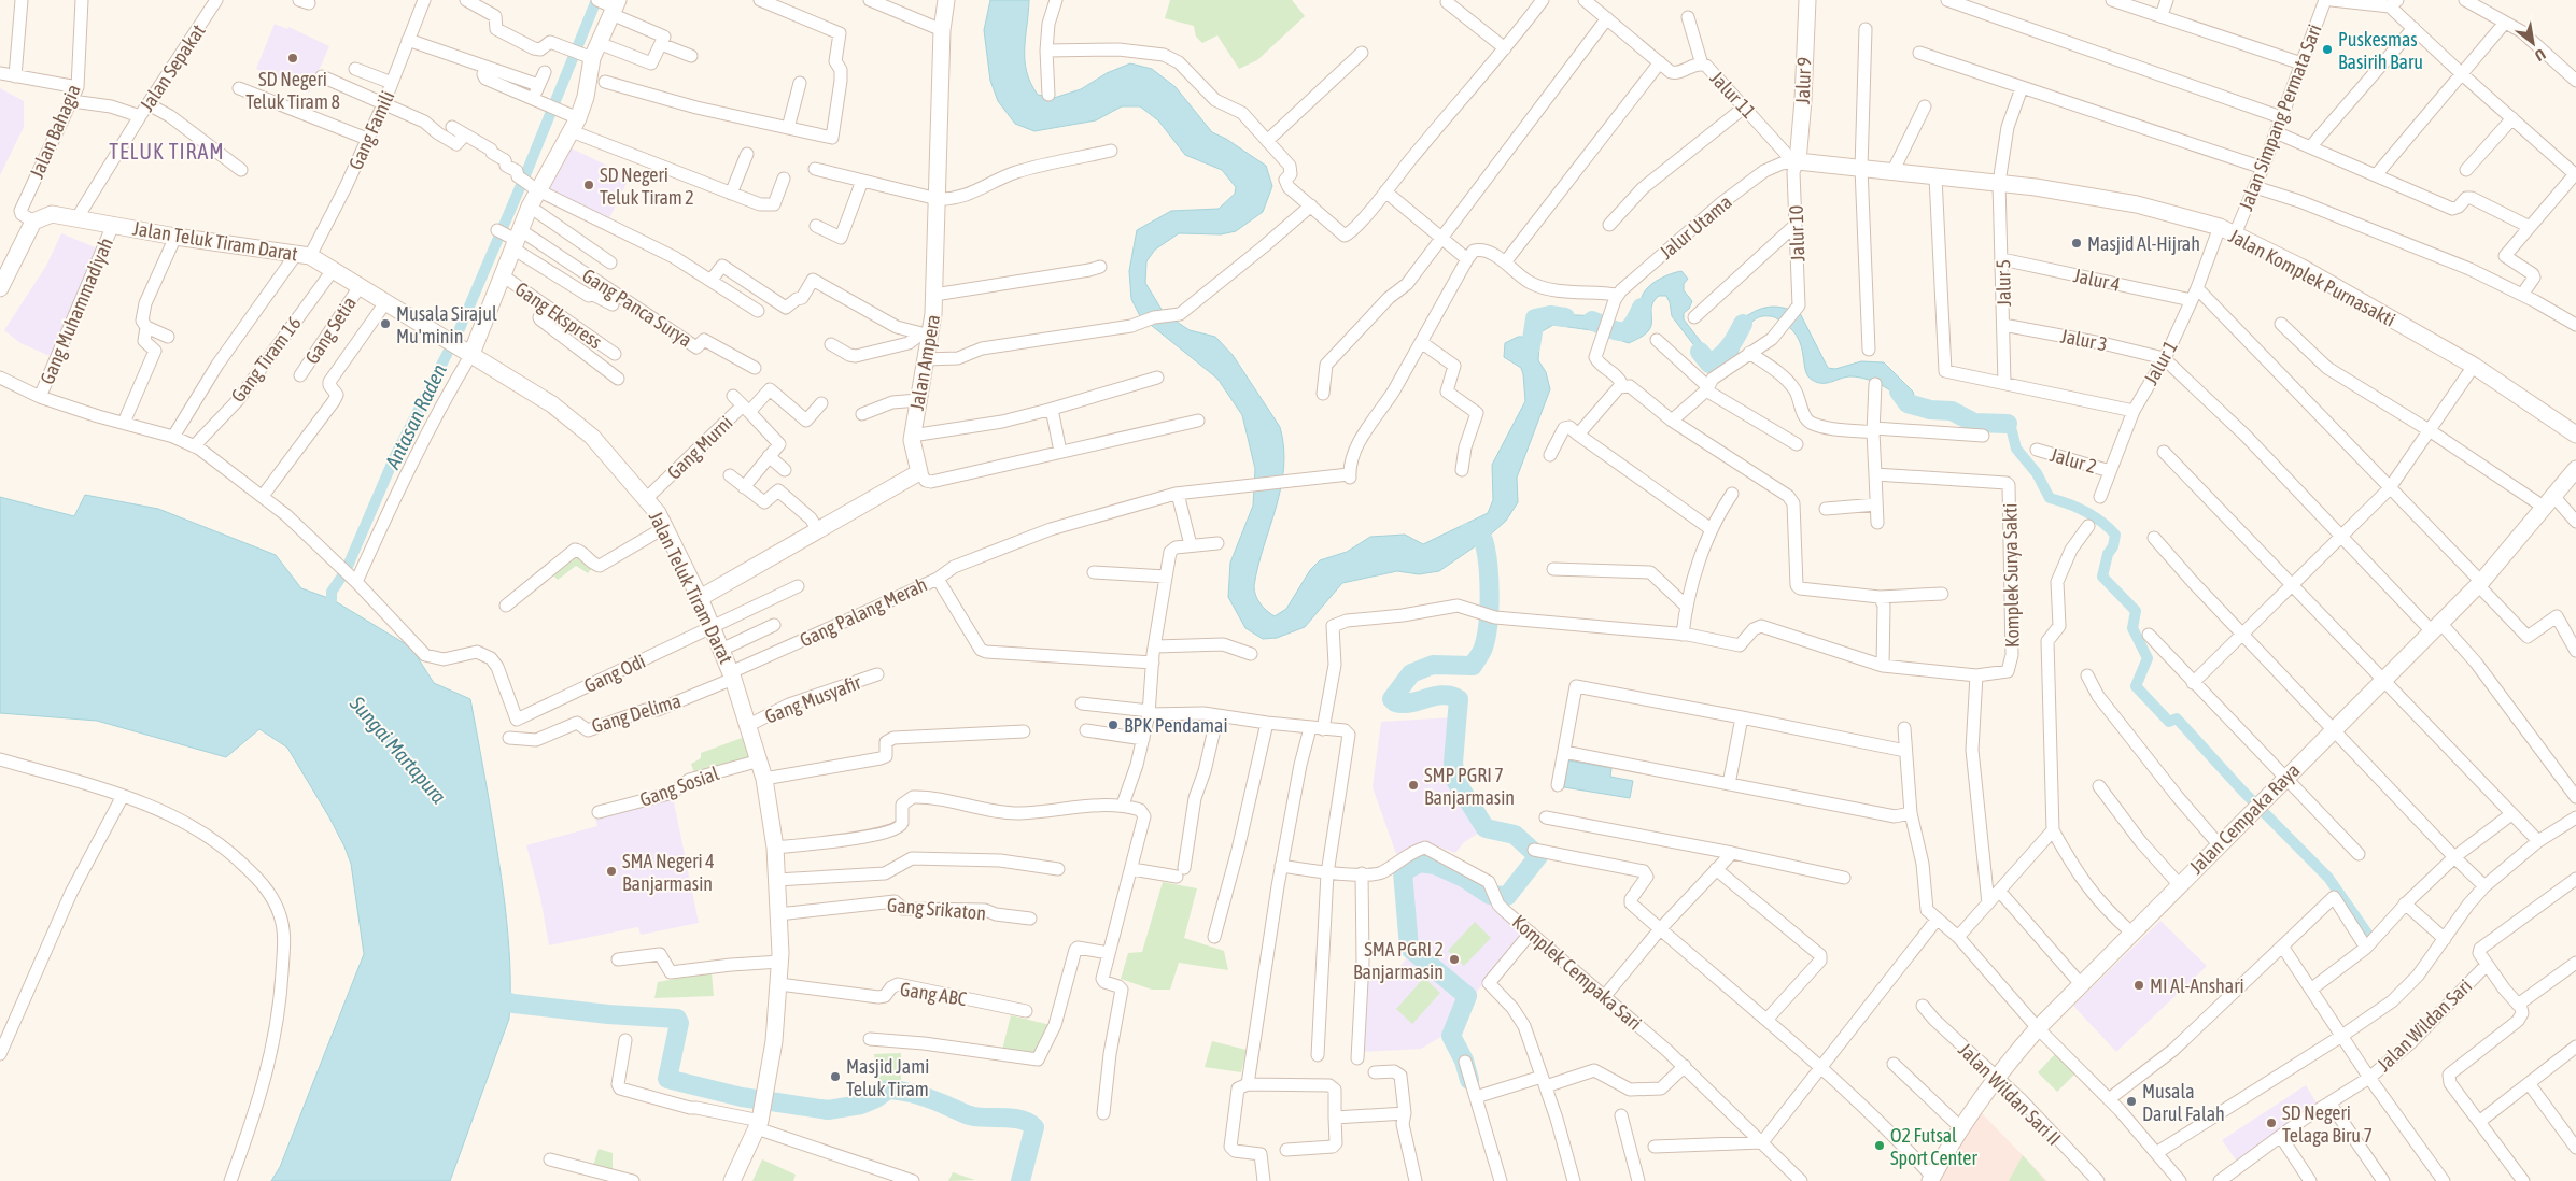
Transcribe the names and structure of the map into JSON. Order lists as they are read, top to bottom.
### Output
{
  "streets": {
    "street": [
      "Jalan Sepakat",
      "Jalur 9",
      "Jalur 11",
      "Jalan Simpang Permata Sari",
      "Gang Famili",
      "Jalan Bahagia",
      "Jalur Utama",
      "Jalur 10",
      "Jalan Teluk Tiram Darat",
      "Jalan Komplek Purnasakti",
      "Jalur 4",
      "Jalur 5",
      "Gang Panca Surya",
      "Gang Muhammadiyah",
      "Gang Ekspress",
      "Gang Setia",
      "Jalur 3",
      "Gang Tiram 16",
      "Jalan Ampera",
      "Jalur 1",
      "Gang Murni",
      "Jalur 2",
      "Komplek Surya Sakti",
      "Gang Palang Merah",
      "Gang Odi",
      "Gang Musyafir",
      "Gang Delima",
      "Gang Sosial",
      "Jalan Cempaka Raya",
      "Gang Srikaton",
      "Komplek Cempaka Sari",
      "Gang ABC",
      "Jalan Wildan Sari",
      "Jalan Wildan Sari II"
    ]
  },
  "crossings": [
    ["Jalan Sepakat", "Jalan Teluk Tiram Darat"],
    ["Jalur 9", "Jalur 11"],
    ["Jalur 9", "Jalur Utama"],
    ["Jalur 9", "Jalur 10"],
    ["Jalur 9", "Jalan Komplek Purnasakti"],
    ["Jalur 11", "Jalur Utama"],
    ["Jalur 11", "Jalur 10"],
    ["Jalur 11", "Jalan Komplek Purnasakti"],
    ["Jalan Simpang Permata Sari", "Jalan Komplek Purnasakti"],
    ["Gang Famili", "Jalan Teluk Tiram Darat"],
    ["Jalan Bahagia", "Jalan Teluk Tiram Darat"],
    ["Jalur Utama", "Jalur 10"],
    ["Jalur Utama", "Jalan Komplek Purnasakti"],
    ["Jalur 10", "Jalan Komplek Purnasakti"],
    ["Jalan Teluk Tiram Darat", "Gang Muhammadiyah"],
    ["Jalan Teluk Tiram Darat", "Gang Setia"],
    ["Jalan Teluk Tiram Darat", "Gang Tiram 16"],
    ["Jalan Teluk Tiram Darat", "Gang Murni"],
    ["Jalan Teluk Tiram Darat", "Gang Palang Merah"],
    ["Jalan Teluk Tiram Darat", "Gang Odi"],
    ["Jalan Teluk Tiram Darat", "Gang Musyafir"],
    ["Jalan Teluk Tiram Darat", "Gang Delima"],
    ["Jalan Teluk Tiram Darat", "Gang Sosial"],
    ["Jalan Teluk Tiram Darat", "Gang Srikaton"],
    ["Jalan Teluk Tiram Darat", "Gang ABC"],
    ["Jalan Komplek Purnasakti", "Jalur 5"],
    ["Jalan Komplek Purnasakti", "Jalur 1"],
    ["Jalur 4", "Jalur 5"],
    ["Jalur 4", "Jalur 1"],
    ["Jalur 5", "Jalur 3"],
    ["Jalur 3", "Jalur 1"],
    ["Jalur 1", "Jalur 2"],
    ["Gang Palang Merah", "Gang Delima"],
    ["Jalan Cempaka Raya", "Jalan Wildan Sari II"]
  ],
  "districts": ["TELUK TIRAM"],
  "water": ["Antasan Raden", "Sungai Martapura"],
  "places": [
    "Puskesmas Basirih Baru",
    "SD Negeri Teluk Tiram 8",
    "SD Negeri Teluk Tiram 2",
    "Masjid Al-Hijrah",
    "Musala Sirajul Mu'minin",
    "BPK Pendamai",
    "SMP PGRI 7 Banjarmasin",
    "SMA Negeri 4 Banjarmasin",
    "SMA PGRI 2 Banjarmasin",
    "MI Al-Anshari",
    "Masjid Jami Teluk Tiram",
    "Musala Darul Falah",
    "SD Negeri Telaga Biru 7",
    "O2 Futsal Sport Center"
  ],
  "north": "bottom right"
}
